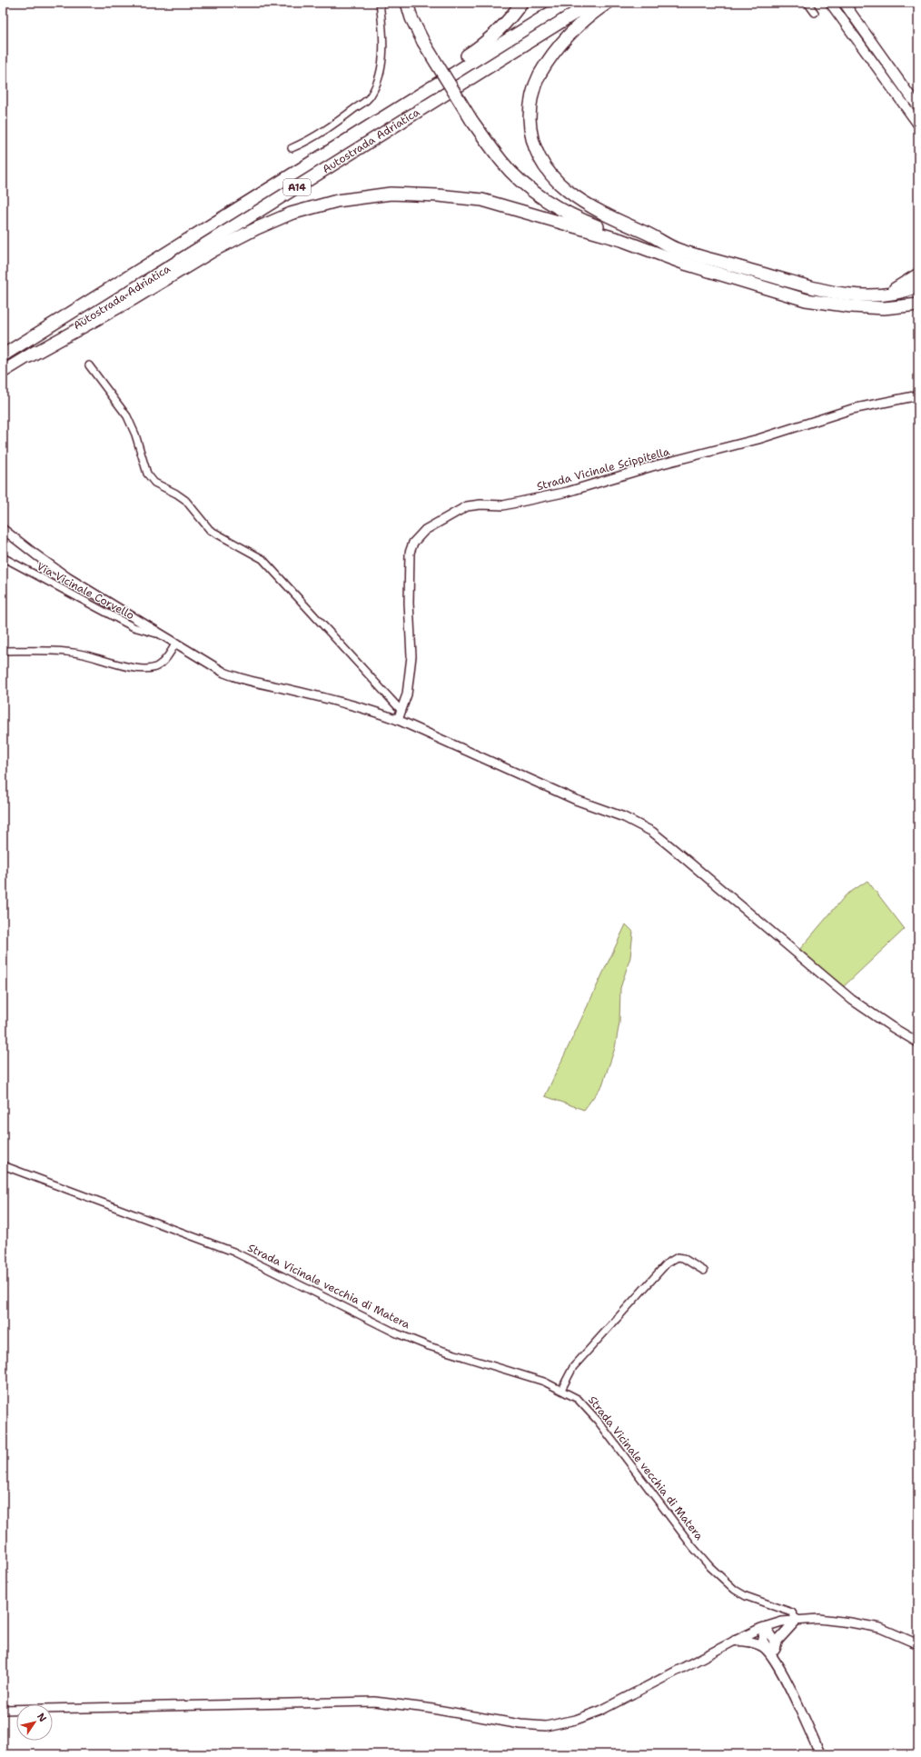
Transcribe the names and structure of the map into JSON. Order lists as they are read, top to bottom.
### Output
{
  "streets": {
    "highway": ["Autostrada Adriatica", "A14"],
    "street": ["Strada Vicinale Scippitella", "Via Vicinale Corvello", "Strada Vicinale vecchia di Matera"]
  },
  "north": "top right"
}
